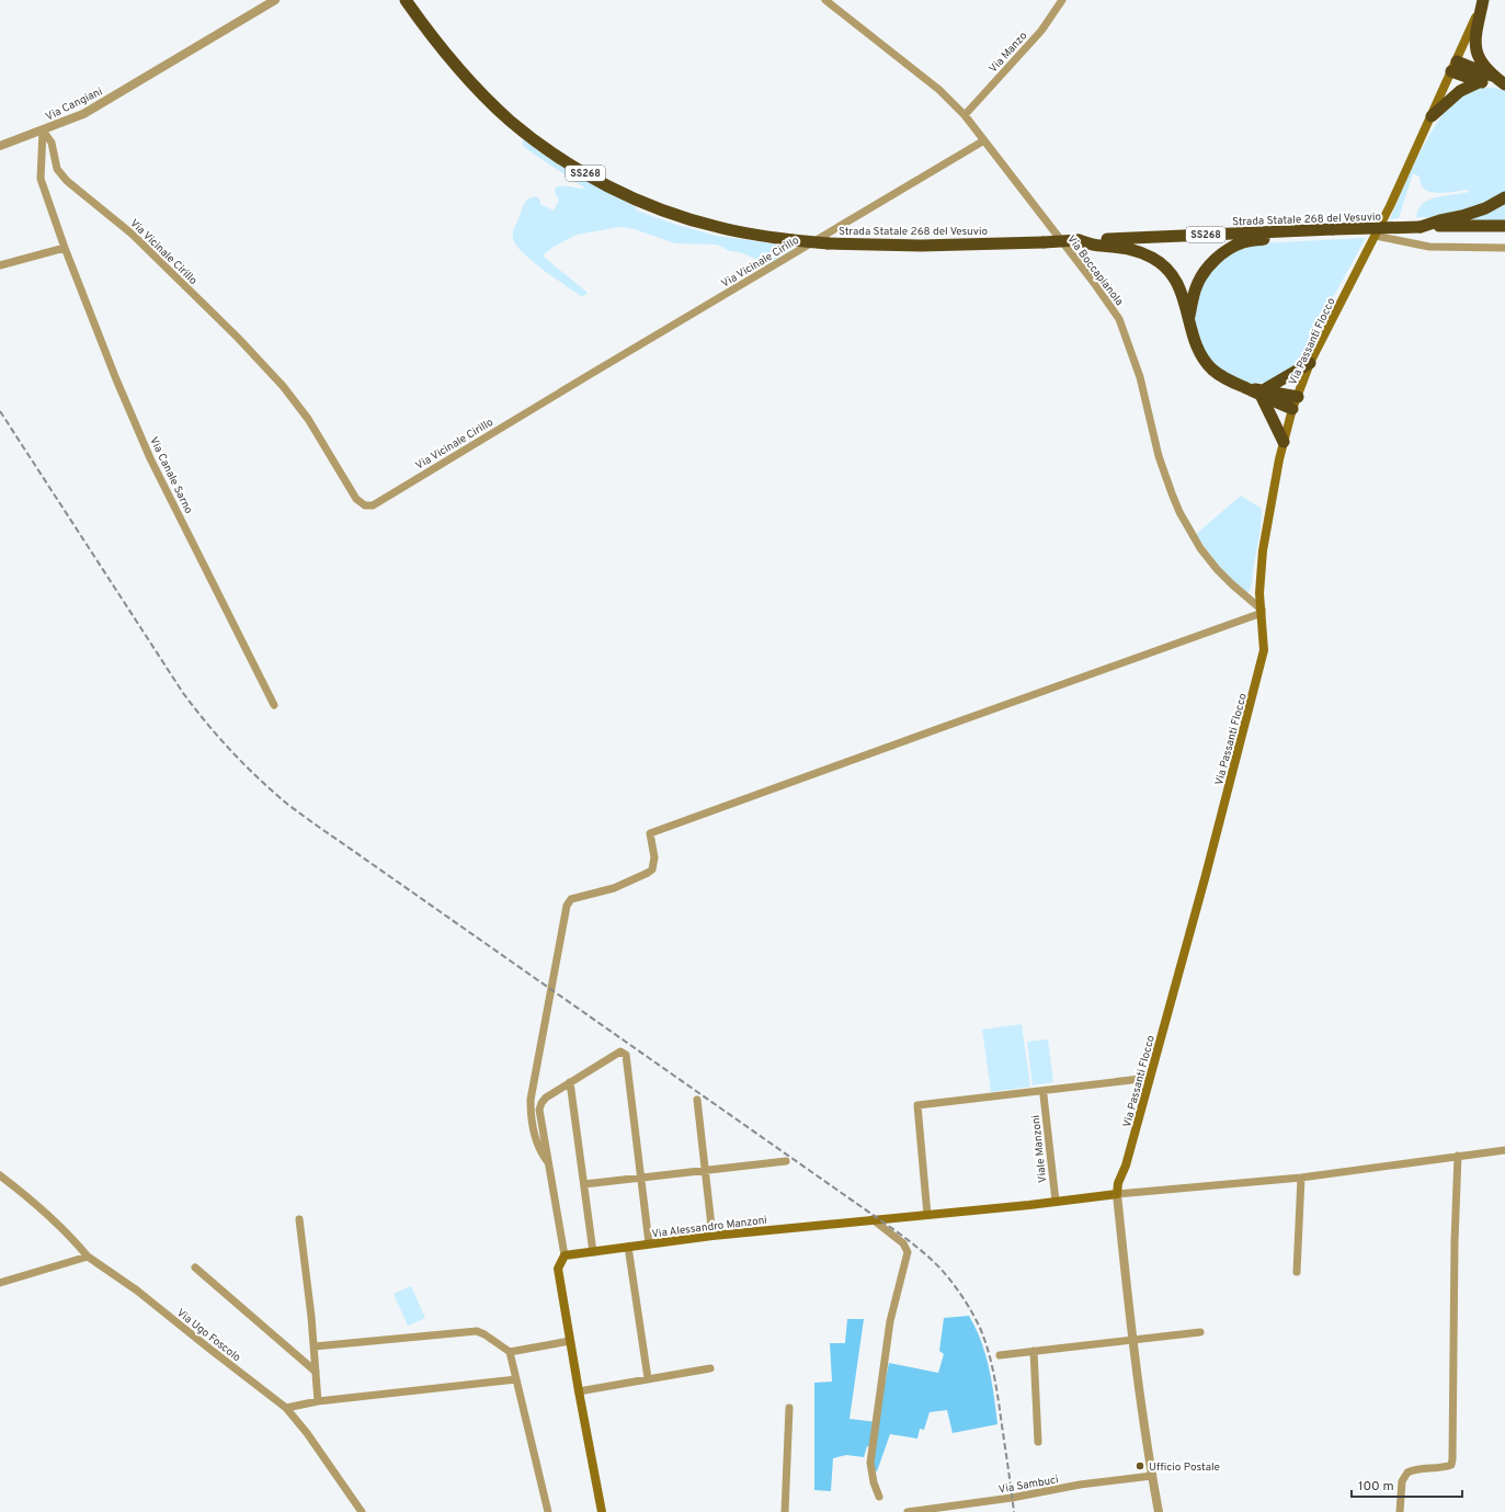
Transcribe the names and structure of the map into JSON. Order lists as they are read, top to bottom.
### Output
{
  "streets": {
    "highway": ["SS268", "Strada Statale 268 del Vesuvio"],
    "main road": ["Via Passanti Flocco", "Via Alessandro Manzoni"],
    "street": [
      "Via Manzo",
      "Via Cangiani",
      "Via Vicinale Cirillo",
      "Via Boccapianola",
      "Via Canale Sarno",
      "Viale Manzoni",
      "Via Ugo Foscolo",
      "Via Sambuci"
    ]
  },
  "crossings": [
    ["Via Manzo", "Via Boccapianola"],
    ["Via Cangiani", "Via Vicinale Cirillo"],
    ["Via Cangiani", "Via Canale Sarno"],
    ["Via Vicinale Cirillo", "Via Boccapianola"],
    ["Via Boccapianola", "Via Passanti Flocco"],
    ["Via Passanti Flocco", "Via Alessandro Manzoni"],
    ["Via Passanti Flocco", "Via Sambuci"],
    ["Viale Manzoni", "Via Alessandro Manzoni"]
  ],
  "places": ["Ufficio Postale"],
  "scale_bar": "100 m"
}
